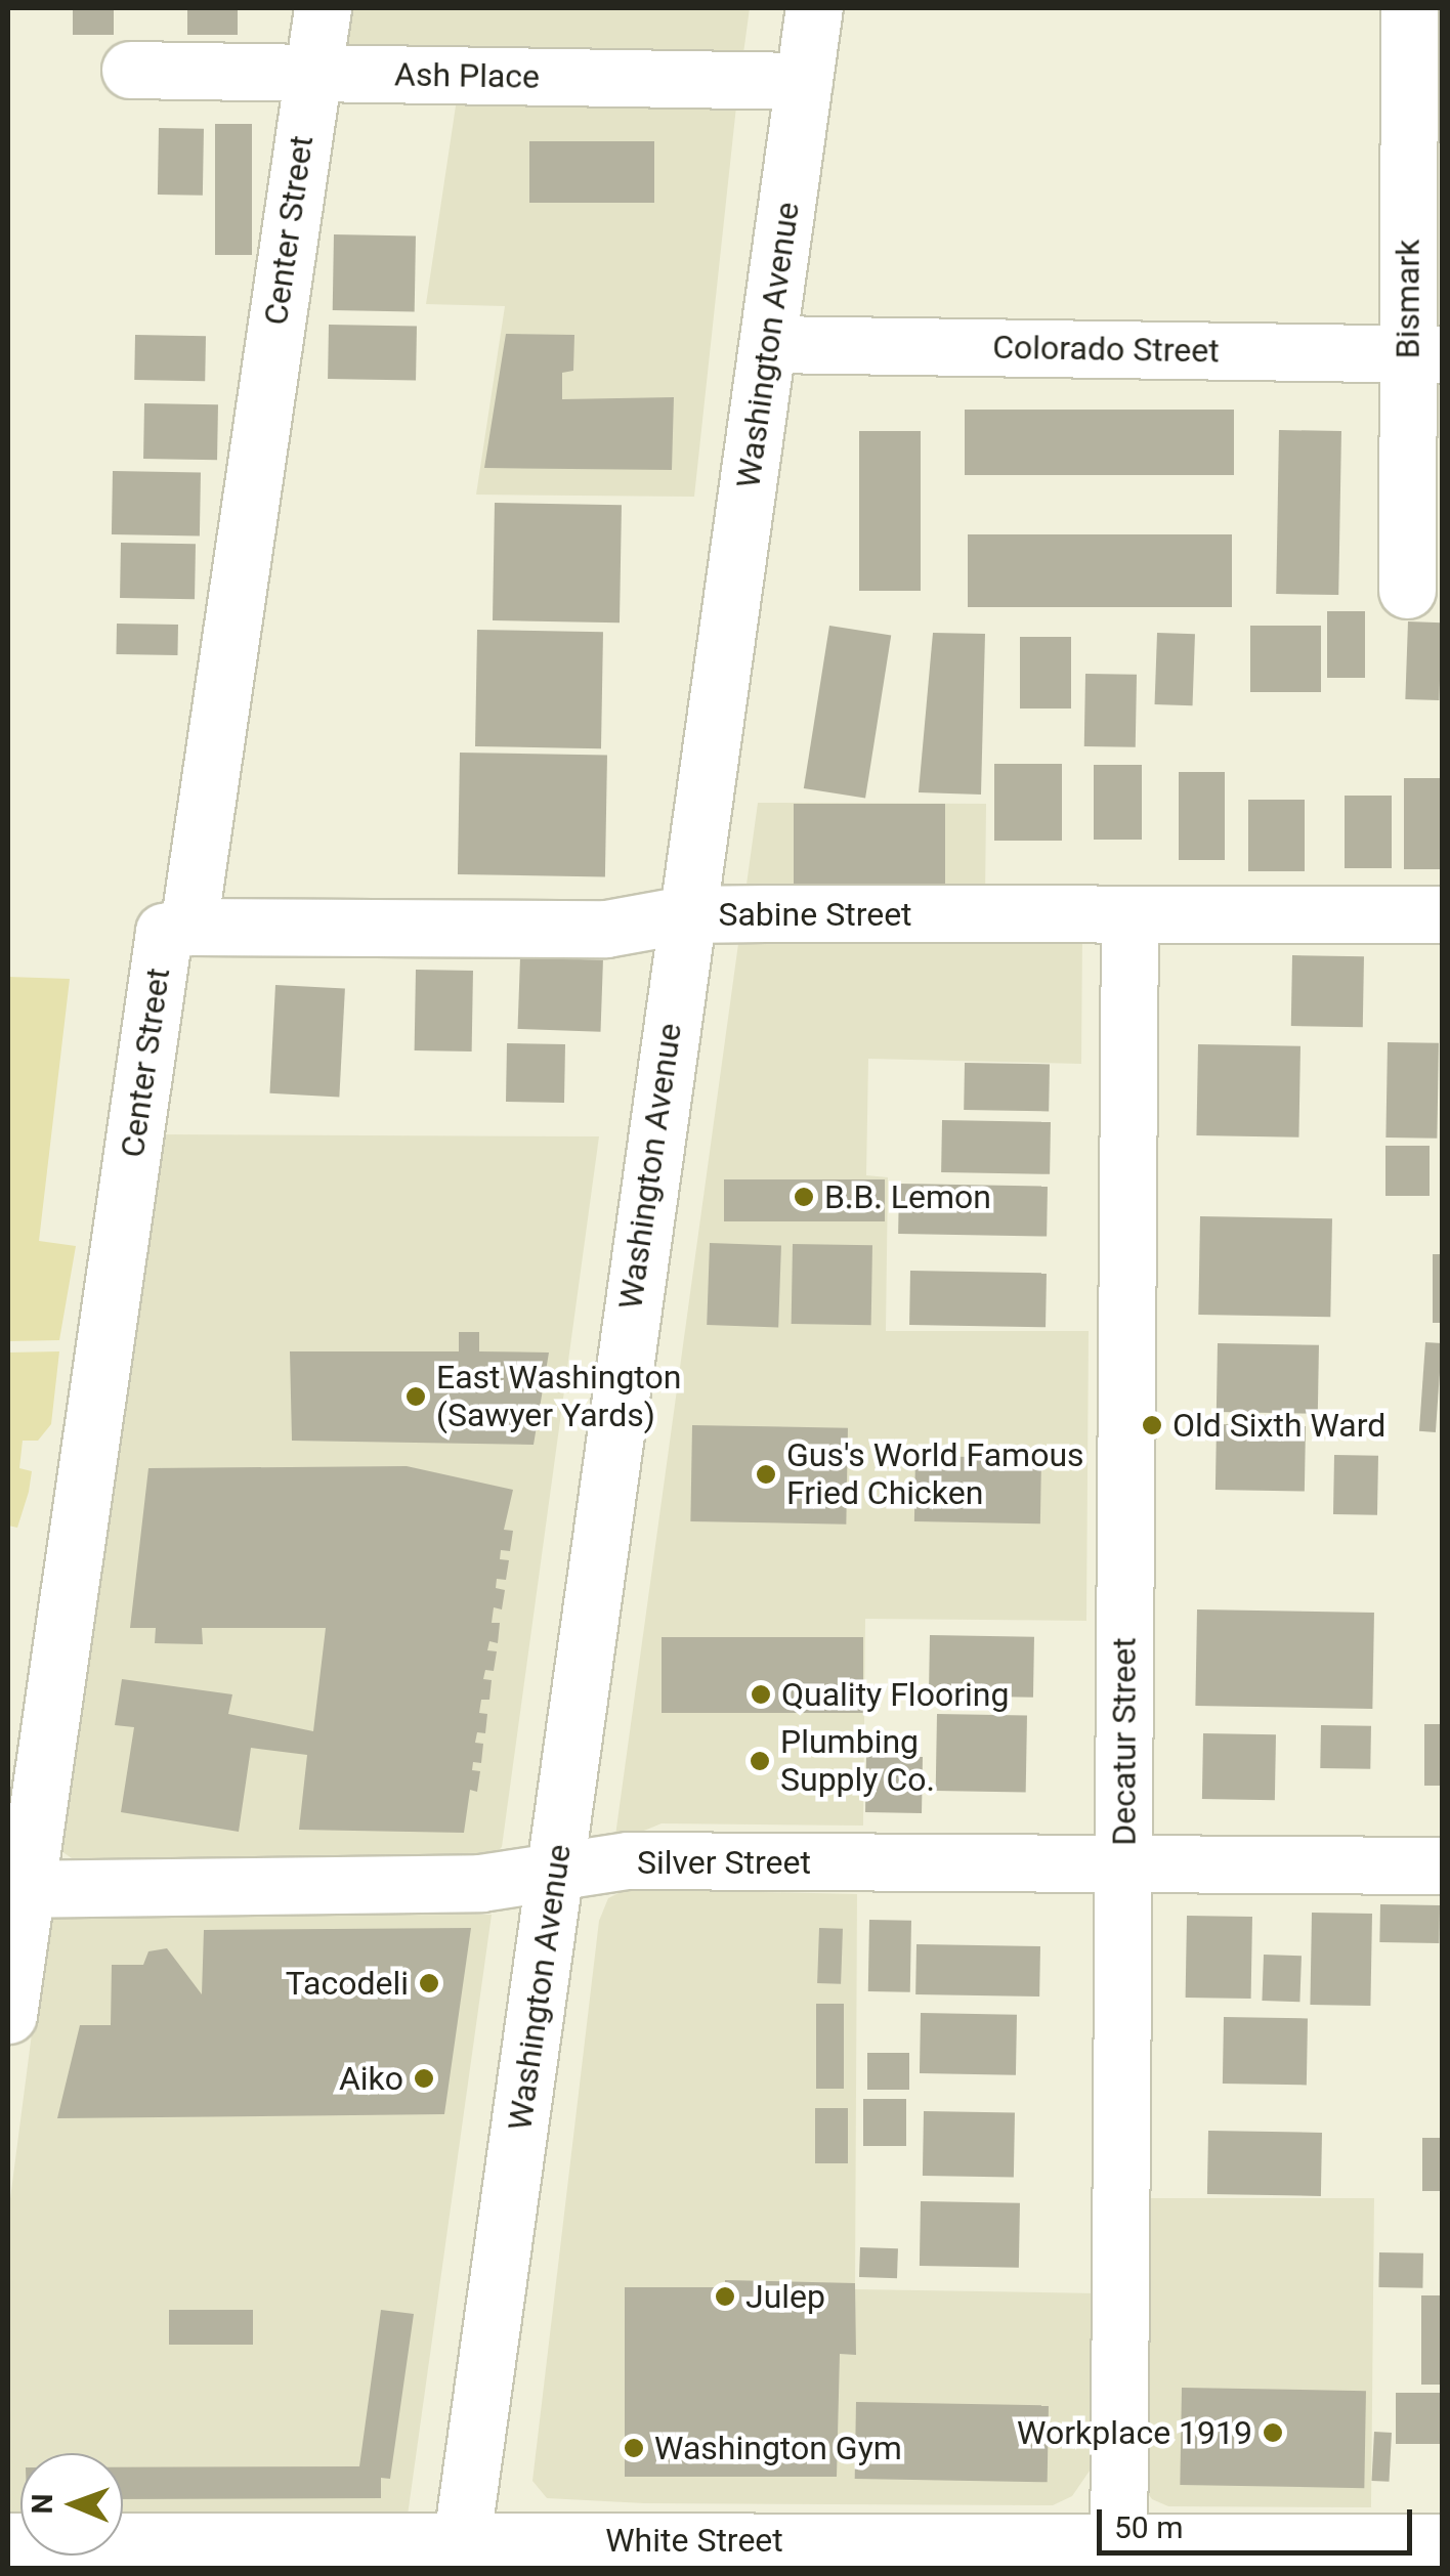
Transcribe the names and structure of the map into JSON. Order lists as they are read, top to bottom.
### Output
{
  "streets": {
    "street": [
      "Ash Place",
      "Center Street",
      "Bismark",
      "Washington Avenue",
      "Colorado Street",
      "Sabine Street",
      "Decatur Street",
      "Silver Street",
      "White Street"
    ]
  },
  "crossings": [
    ["Ash Place", "Center Street"],
    ["Ash Place", "Washington Avenue"],
    ["Center Street", "Sabine Street"],
    ["Center Street", "Silver Street"],
    ["Bismark", "Colorado Street"],
    ["Washington Avenue", "Colorado Street"],
    ["Washington Avenue", "Sabine Street"],
    ["Washington Avenue", "Silver Street"],
    ["Washington Avenue", "White Street"],
    ["Sabine Street", "Decatur Street"],
    ["Decatur Street", "Silver Street"],
    ["Decatur Street", "White Street"]
  ],
  "places": [
    "B.B. Lemon",
    "East Washington (Sawyer Yards)",
    "Old Sixth Ward",
    "Gus's World Famous Fried Chicken",
    "Quality Flooring",
    "Plumbing Supply Co.",
    "Tacodeli",
    "Aiko",
    "Julep",
    "Workplace 1919",
    "Washington Gym"
  ],
  "scale_bar": "50 m",
  "north": "left"
}
